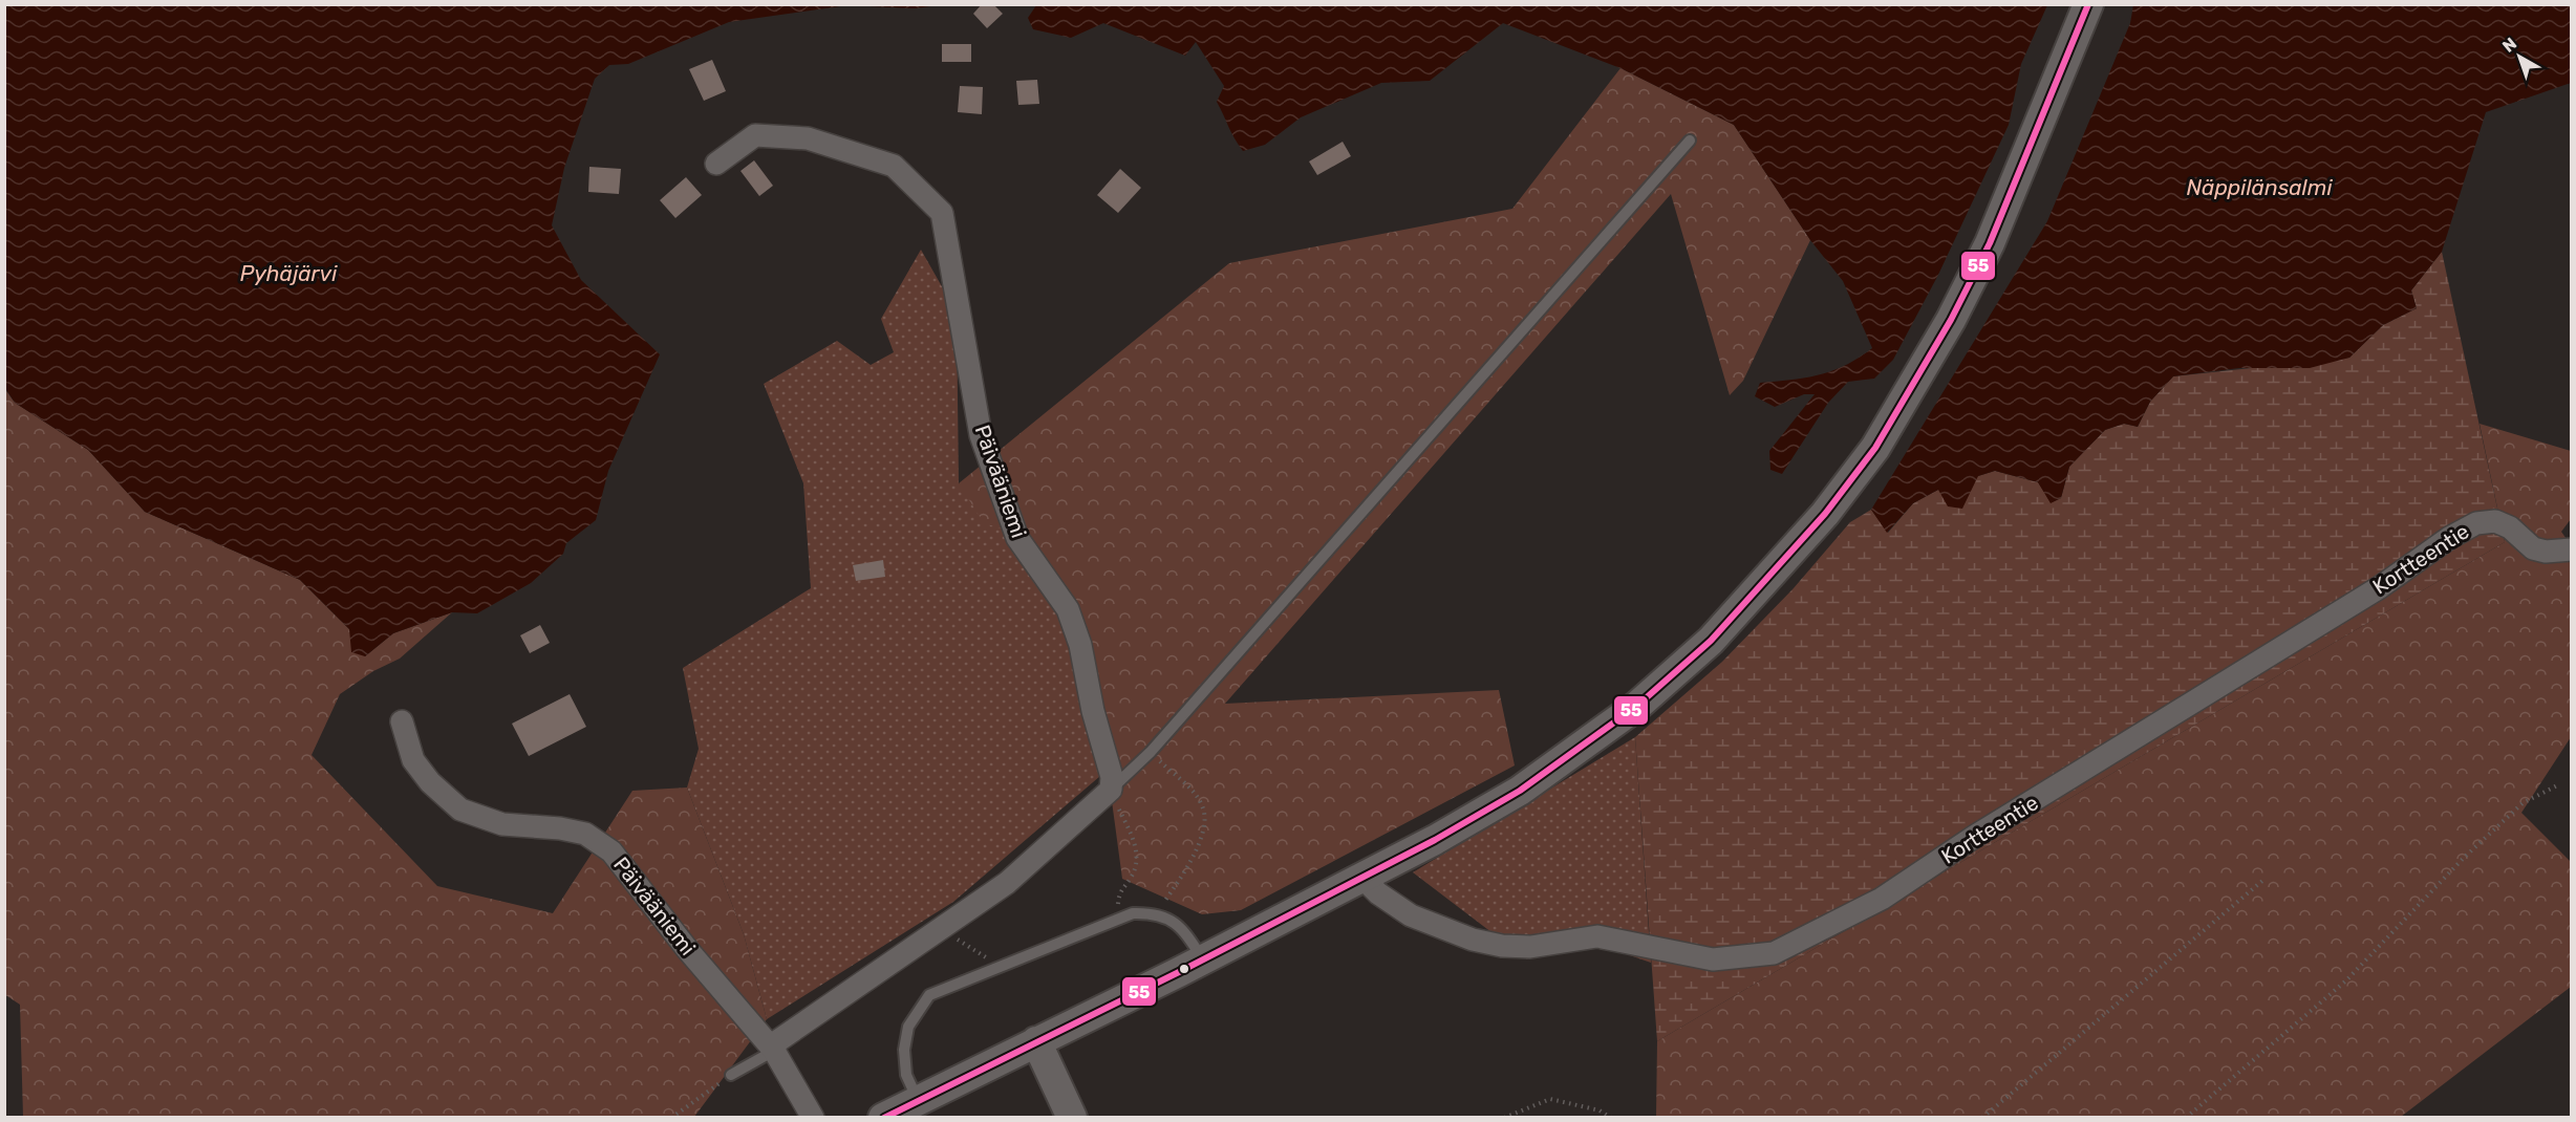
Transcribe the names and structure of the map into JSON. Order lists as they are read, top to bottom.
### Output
{
  "streets": {
    "street": ["Päivääniemi", "Kortteentie"]
  },
  "water": ["Näppilänsalmi", "Pyhäjärvi"],
  "lines": ["transit line 55"],
  "north": "top left"
}
